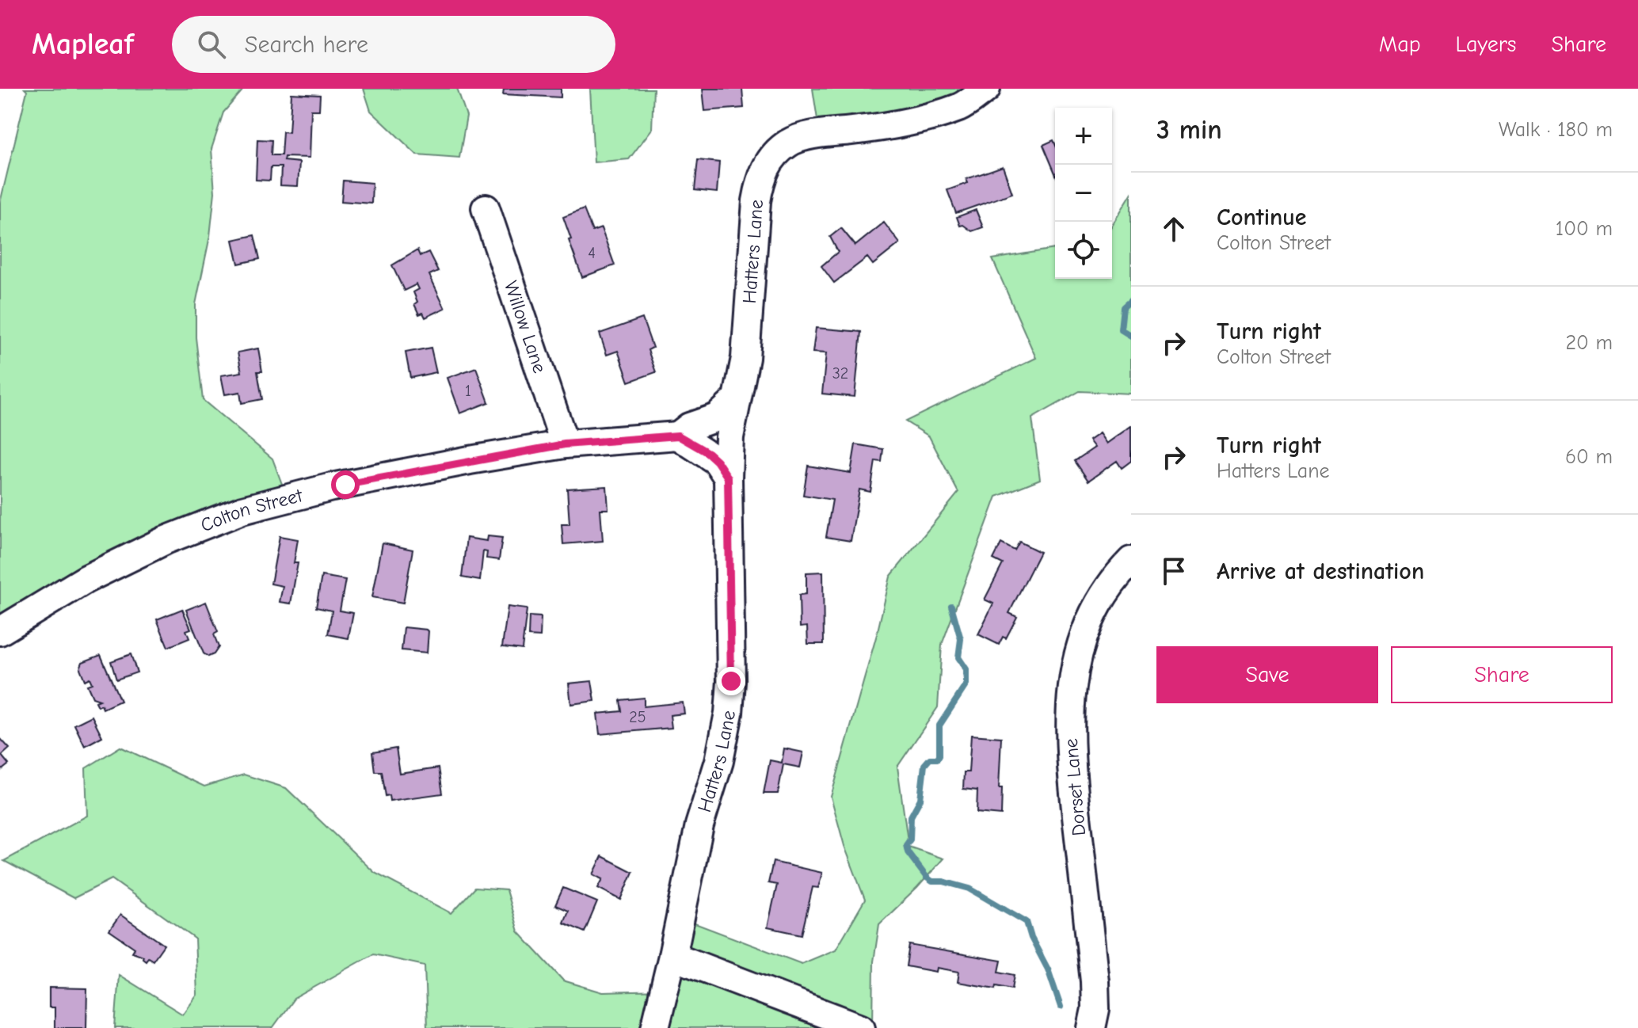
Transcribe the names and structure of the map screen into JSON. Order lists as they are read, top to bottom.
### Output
{
  "streets": {
    "street": [
      "Hatters Lane",
      "Willow Lane",
      "Colton Street",
      "Dorset Lane"
    ]
  },
  "crossings": [
    ["Hatters Lane", "Colton Street"],
    ["Willow Lane", "Colton Street"]
  ],
  "house_numbers": [
    "4",
    "32",
    "1",
    "25"
  ],
  "page": {
    "header": "Mapleaf",
    "search": "Search here",
    "nav": ["Map", "Layers", "Share"],
    "heading": ["3 min", "Walk · 180 m"],
    "map_buttons": ["+", "−"],
    "list": [
      ["Continue", "Colton Street", "100 m"],
      ["Turn right", "Colton Street", "20 m"],
      ["Turn right", "Hatters Lane", "60 m"],
      "Arrive at destination"
    ],
    "buttons": ["Save", "Share"]
  }
}
